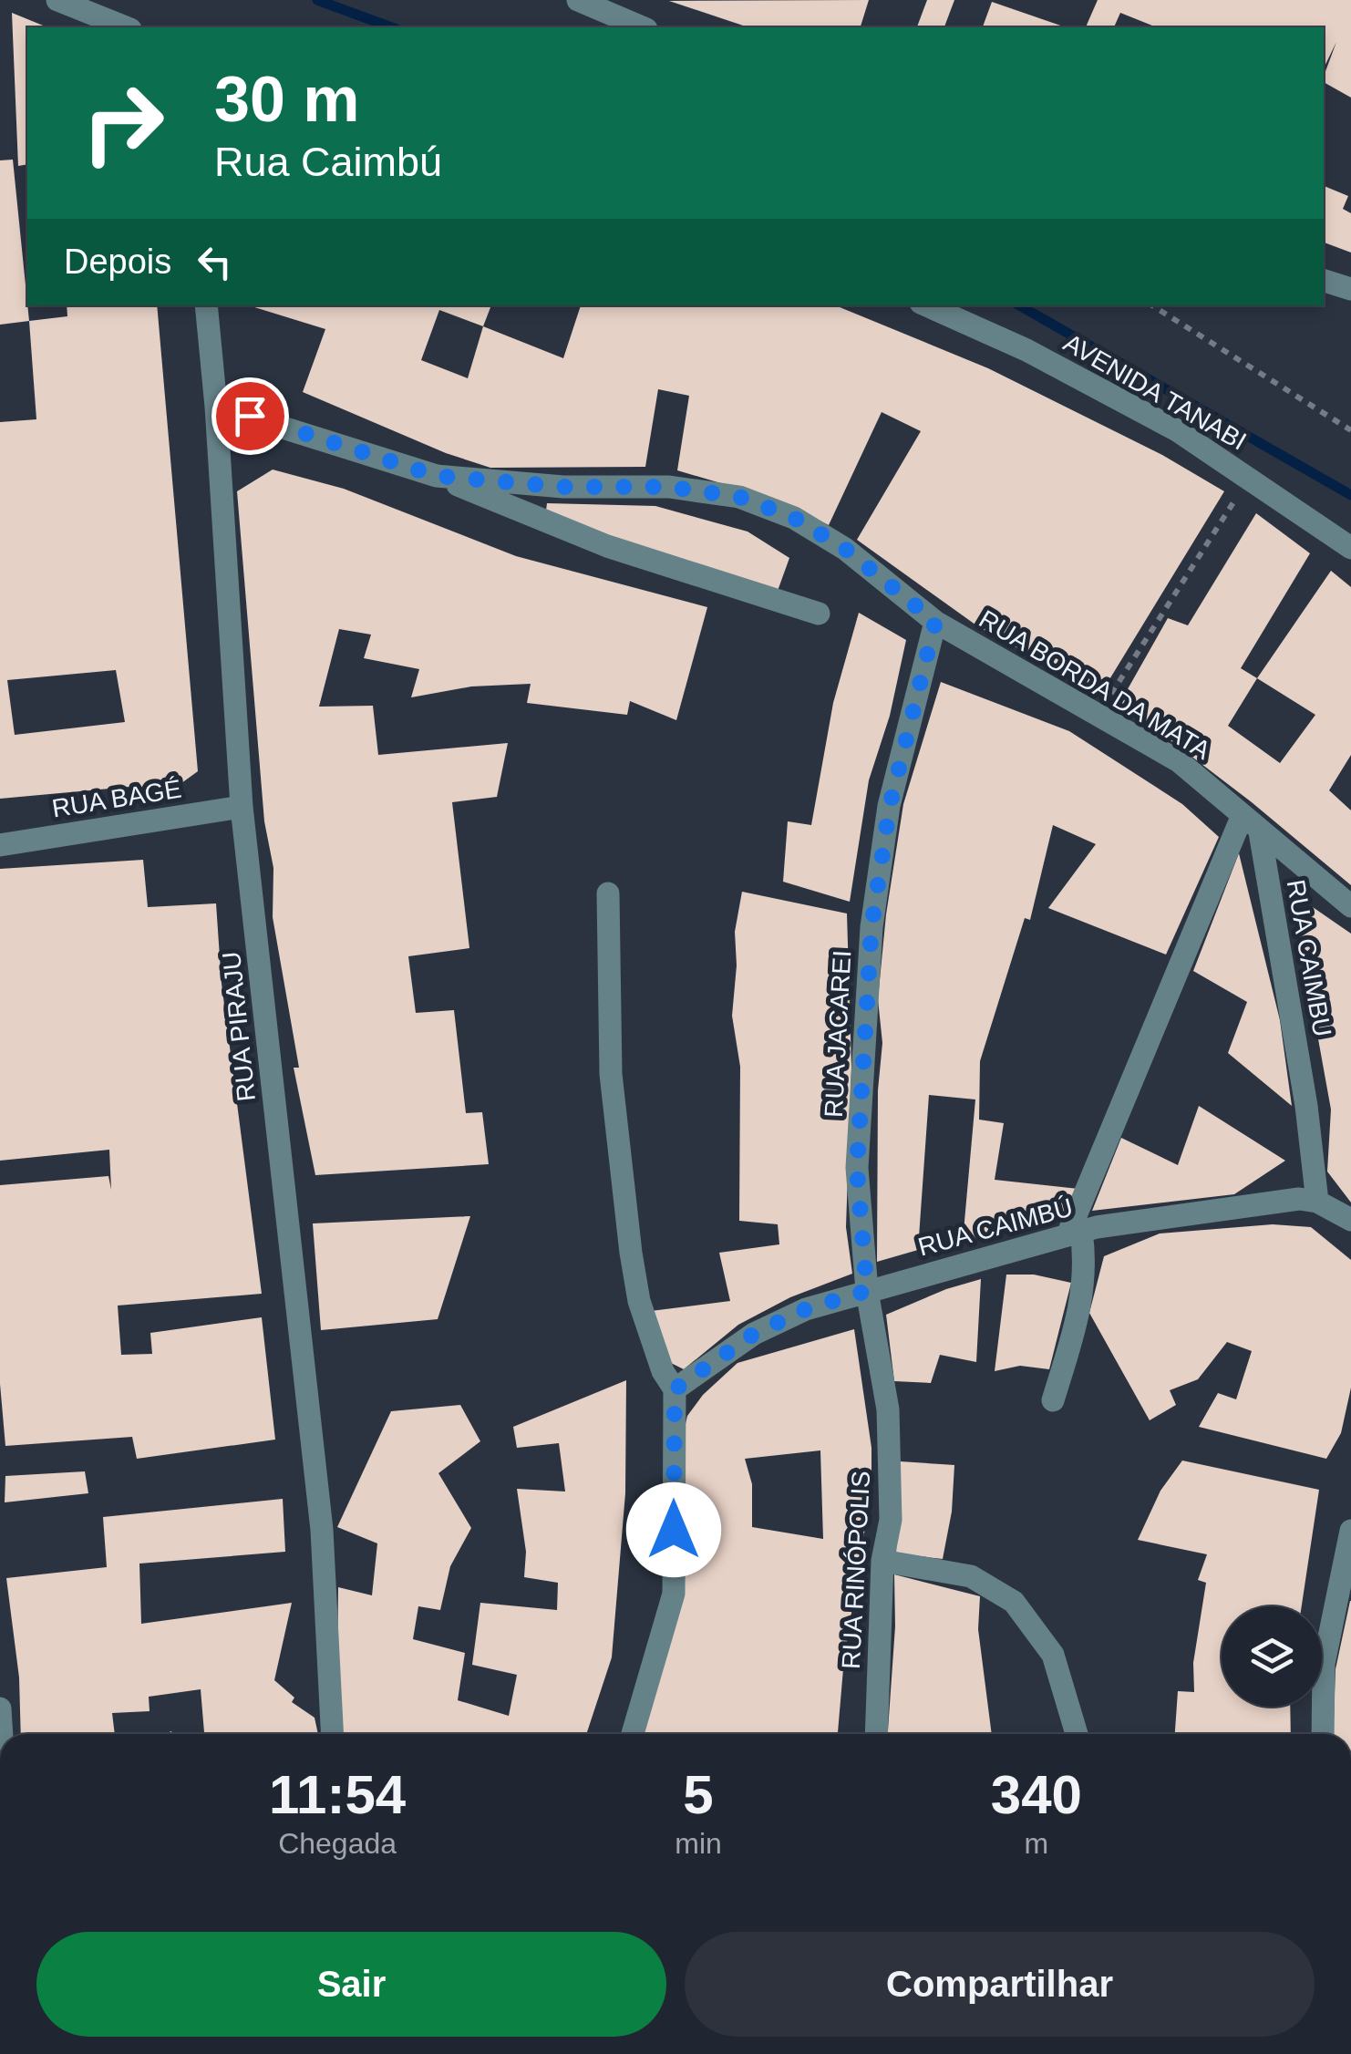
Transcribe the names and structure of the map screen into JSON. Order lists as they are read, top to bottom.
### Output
{
  "streets": {
    "street": [
      "AVENIDA TANABI",
      "RUA BORDA DA MATA",
      "RUA BAGÉ",
      "RUA CAIMBU",
      "RUA PIRAJU",
      "RUA JACAREI",
      "RUA CAIMBÚ",
      "RUA RINÓPOLIS"
    ]
  },
  "crossings": [
    ["RUA BORDA DA MATA", "RUA CAIMBU"],
    ["RUA BORDA DA MATA", "RUA PIRAJU"],
    ["RUA BORDA DA MATA", "RUA JACAREI"],
    ["RUA BAGÉ", "RUA PIRAJU"],
    ["RUA CAIMBU", "RUA CAIMBÚ"],
    ["RUA JACAREI", "RUA CAIMBÚ"],
    ["RUA JACAREI", "RUA RINÓPOLIS"],
    ["RUA CAIMBÚ", "RUA RINÓPOLIS"]
  ],
  "page": {
    "turn": ["30 m", "Rua Caimbú"],
    "then": "Depois",
    "eta": [
      "11:54",
      "Chegada",
      "5",
      "min",
      "340",
      "m"
    ],
    "buttons": ["Sair", "Compartilhar"]
  }
}
